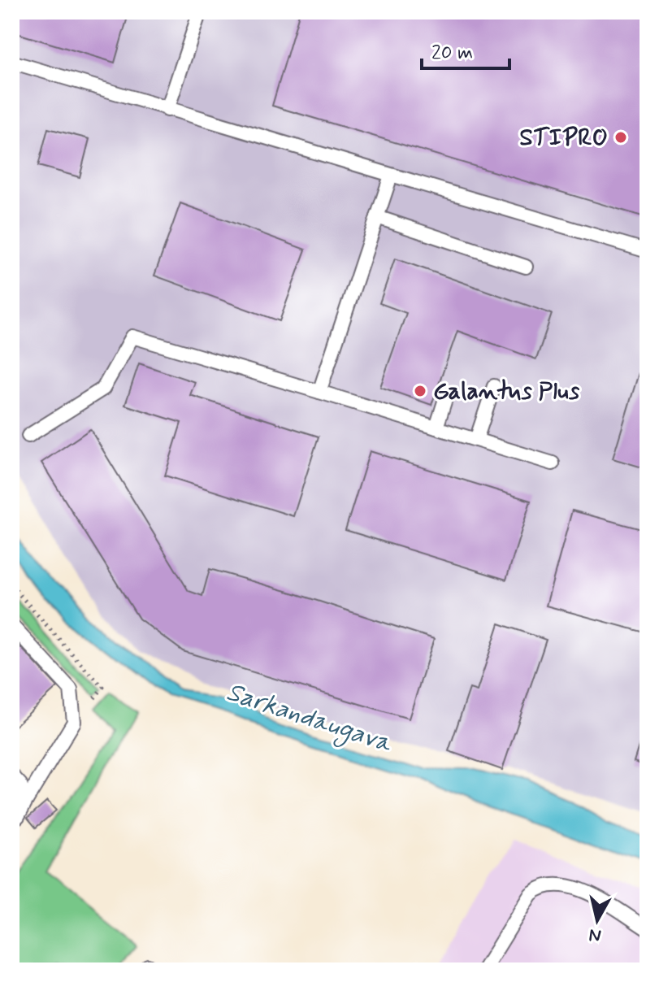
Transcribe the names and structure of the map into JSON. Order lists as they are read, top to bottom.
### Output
{
  "water": ["Sarkandaugava"],
  "places": ["STIPRO", "Galantus Plus"],
  "scale_bar": "20 m",
  "north": "bottom"
}
